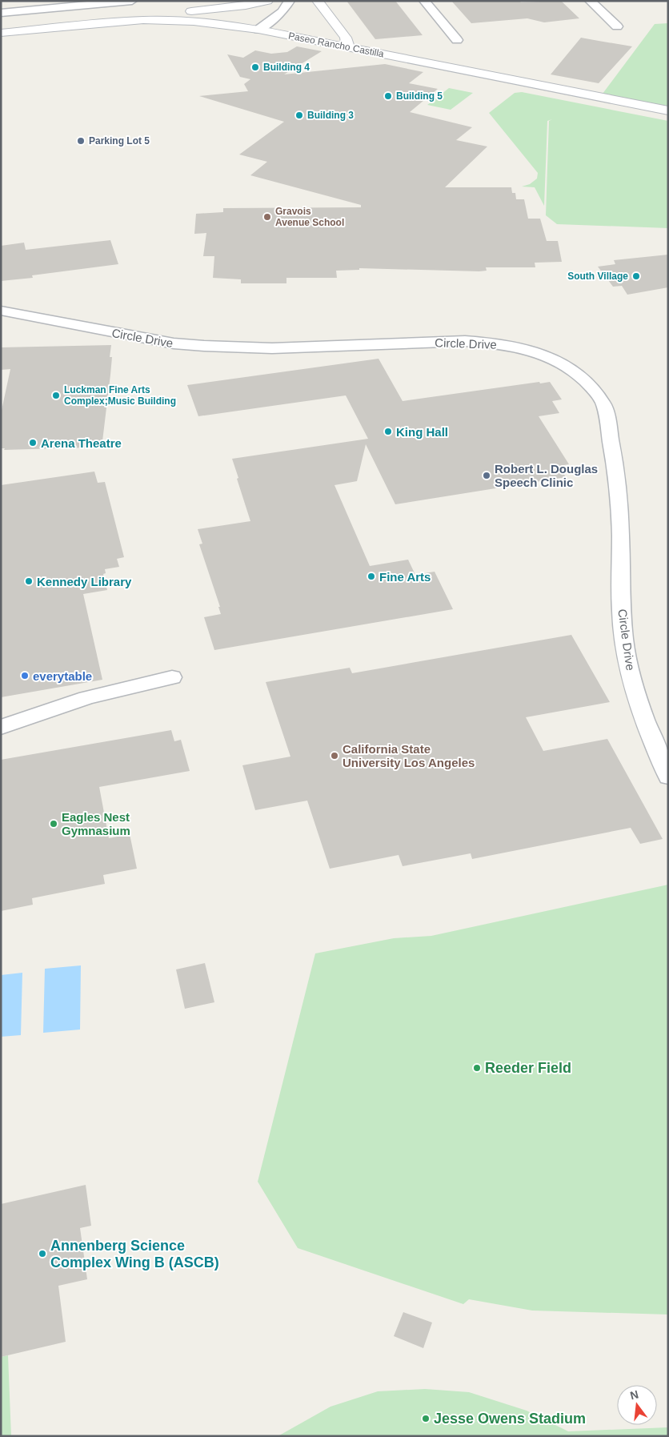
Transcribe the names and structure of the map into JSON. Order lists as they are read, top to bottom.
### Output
{
  "streets": {
    "street": ["Paseo Rancho Castilla", "Circle Drive"]
  },
  "places": [
    "Building 4",
    "Building 5",
    "Building 3",
    "Parking Lot 5",
    "Gravois Avenue School",
    "South Village",
    "Luckman Fine Arts Complex;Music Building",
    "King Hall",
    "Arena Theatre",
    "Robert L. Douglas Speech Clinic",
    "Fine Arts",
    "Kennedy Library",
    "everytable",
    "California State University Los Angeles",
    "Eagles Nest Gymnasium",
    "Reeder Field",
    "Annenberg Science Complex Wing B (ASCB)",
    "Jesse Owens Stadium"
  ],
  "north": "top"
}
